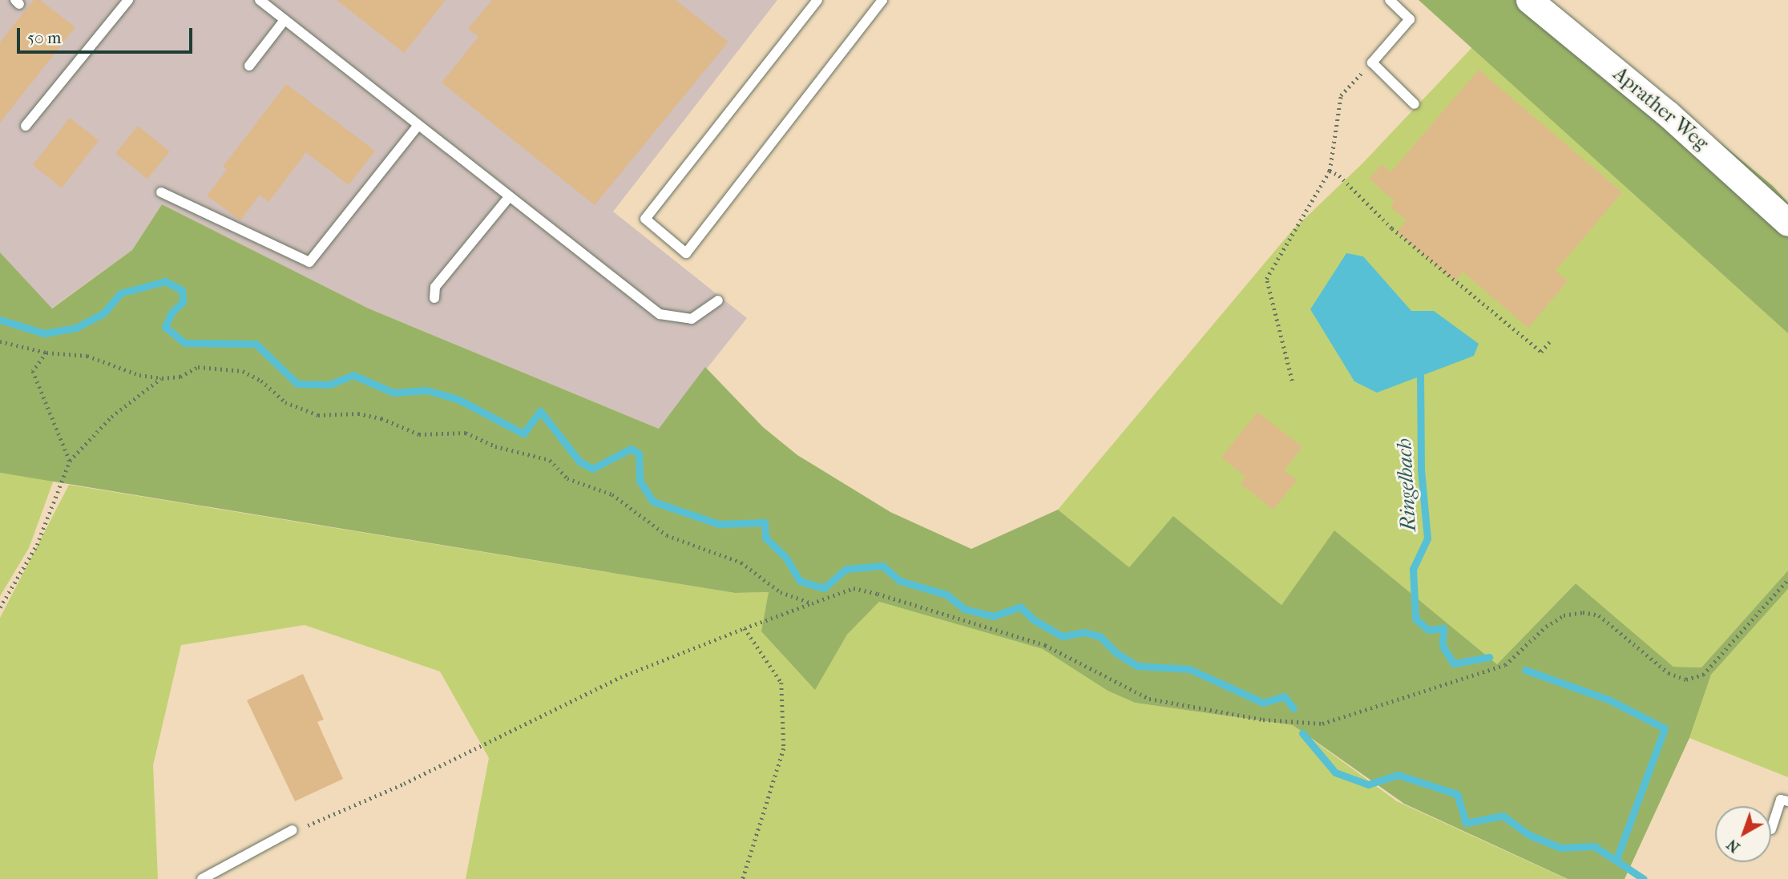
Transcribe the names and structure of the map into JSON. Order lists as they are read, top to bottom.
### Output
{
  "streets": {
    "street": ["Aprather Weg"]
  },
  "water": ["Ringelbach"],
  "scale_bar": "50 m",
  "north": "bottom left"
}
